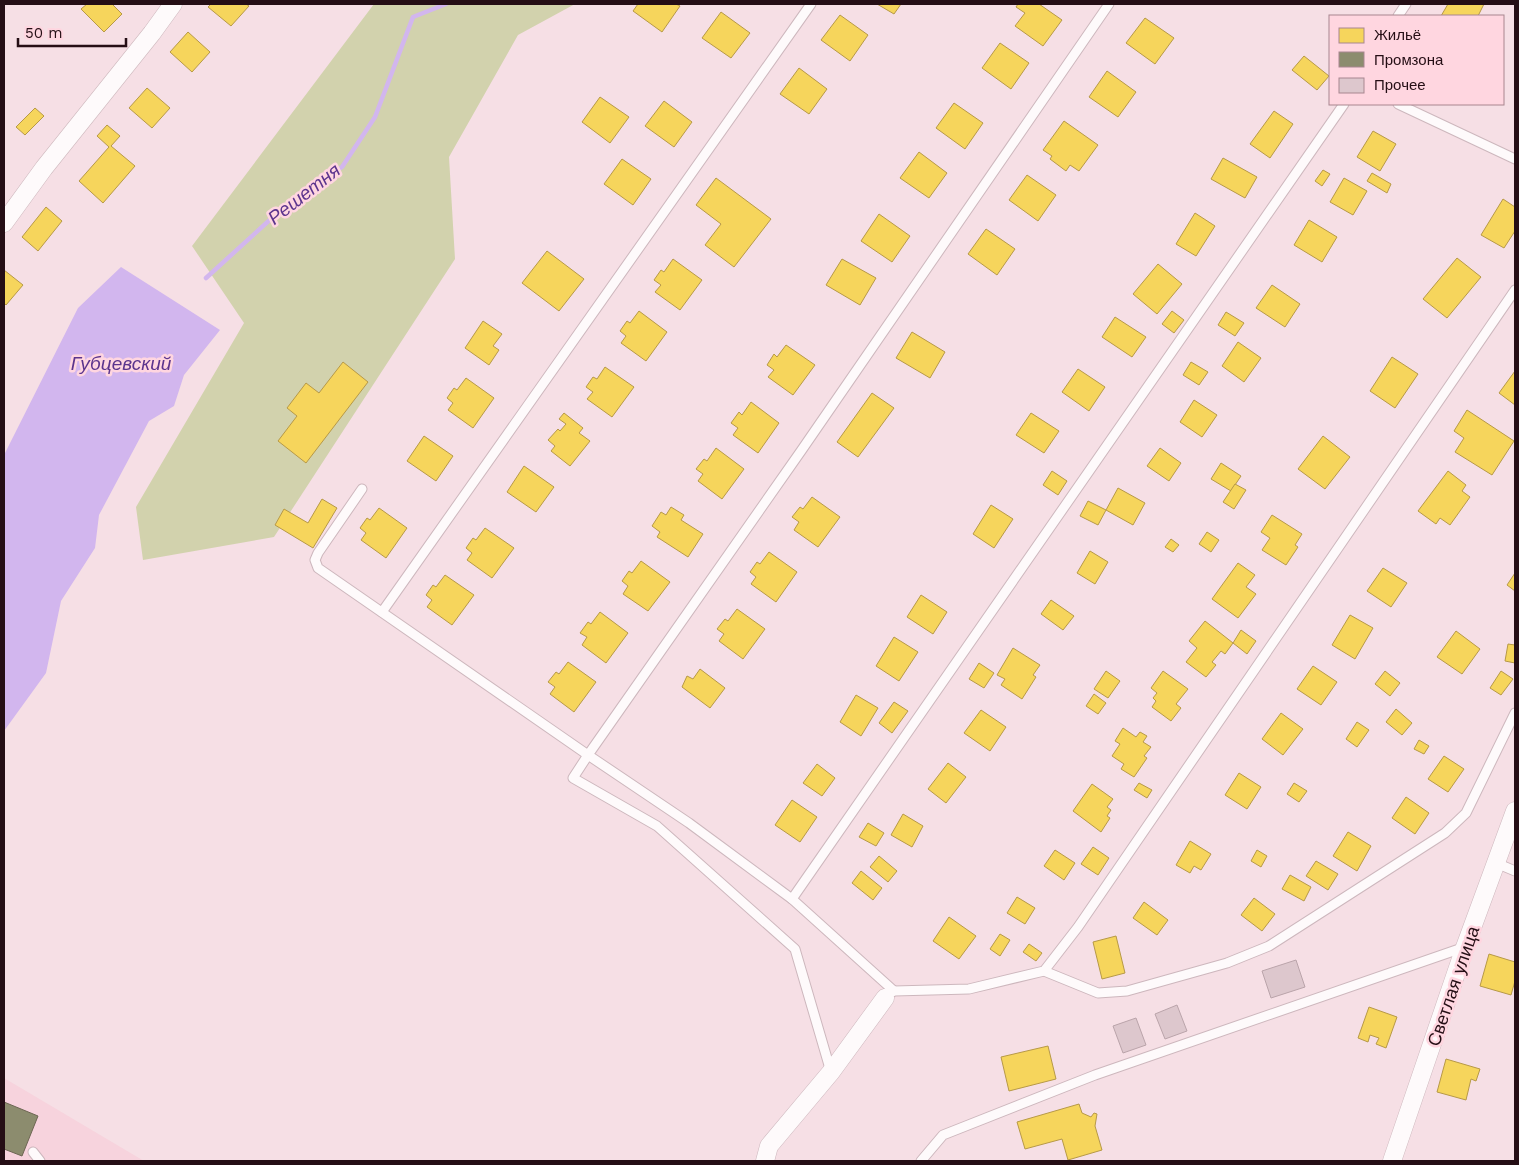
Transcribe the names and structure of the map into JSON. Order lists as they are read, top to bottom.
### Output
{
  "streets": {
    "street": ["Светлая улица"]
  },
  "water": ["Решетня", "Губцевский"],
  "legend": ["Жильё", "Промзона", "Прочее"],
  "scale_bar": "50 m"
}
